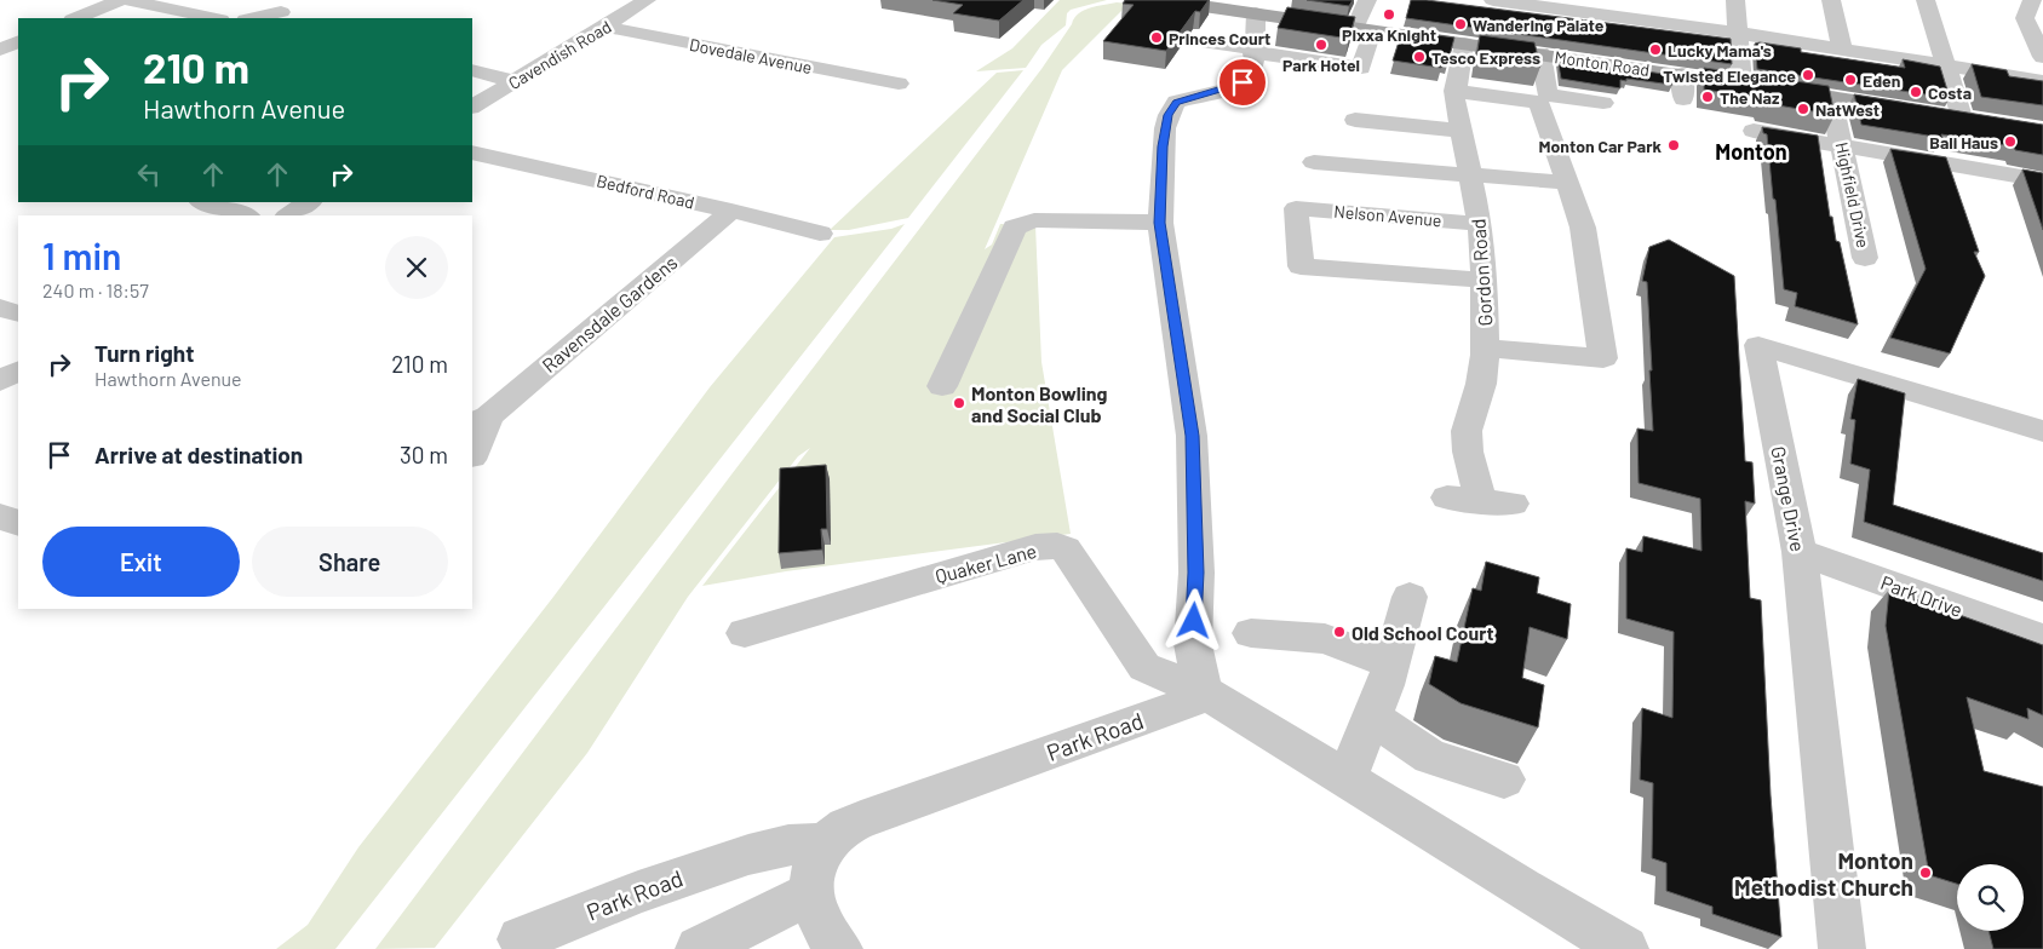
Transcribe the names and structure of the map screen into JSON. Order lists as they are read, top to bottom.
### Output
{
  "streets": {
    "main road": ["Monton Road"],
    "street": [
      "Cavendish Road",
      "Dovedale Avenue",
      "Bedford Road",
      "Highfield Drive",
      "Nelson Avenue",
      "Gordon Road",
      "Ravensdale Gardens",
      "Grange Drive",
      "Quaker Lane",
      "Park Drive",
      "Park Road"
    ]
  },
  "crossings": [
    ["Cavendish Road", "Dovedale Avenue"],
    ["Monton Road", "Highfield Drive"],
    ["Monton Road", "Gordon Road"],
    ["Bedford Road", "Ravensdale Gardens"],
    ["Nelson Avenue", "Gordon Road"],
    ["Grange Drive", "Park Drive"],
    ["Quaker Lane", "Park Road"]
  ],
  "districts": ["Monton"],
  "places": [
    "Pixxa Knight",
    "Wandering Palate",
    "Princes Court",
    "Park Hotel",
    "Lucky Mama's",
    "Tesco Express",
    "Twisted Elegance",
    "Eden",
    "Costa",
    "The Naz",
    "NatWest",
    "Bali Haus",
    "Monton Car Park",
    "Monton Bowling and Social Club",
    "Old School Court",
    "Monton Methodist Church"
  ],
  "page": {
    "turn": ["210 m", "Hawthorn Avenue"],
    "heading": ["1 min", "240 m · 18:57"],
    "list": [
      {
        "name": "Turn right",
        "note": "Hawthorn Avenue",
        "value": "210 m"
      },
      {
        "name": "Arrive at destination",
        "value": "30 m"
      }
    ],
    "buttons": ["Exit", "Share"]
  }
}
